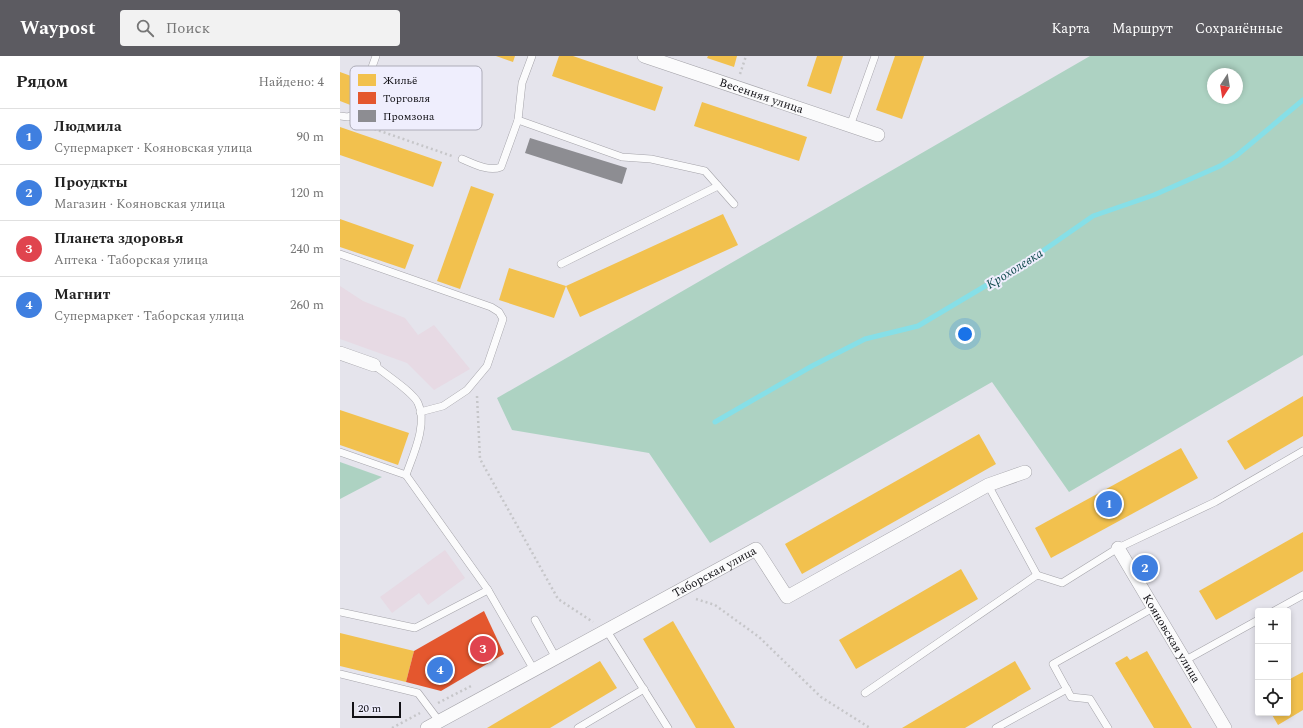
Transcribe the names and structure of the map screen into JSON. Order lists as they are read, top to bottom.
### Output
{
  "streets": {
    "street": ["Весенняя улица", "Таборская улица", "Кояновская улица"]
  },
  "water": ["Крохолевка"],
  "legend": ["Жильё", "Торговля", "Промзона"],
  "scale_bar": "20 m",
  "north": "bottom",
  "page": {
    "header": "Waypost",
    "search": "Поиск",
    "nav": ["Карта", "Маршрут", "Сохранённые"],
    "heading": ["Рядом", "Найдено: 4"],
    "list": [
      {
        "mark": "1",
        "name": "Людмила",
        "note": "Супермаркет · Кояновская улица",
        "value": "90 m"
      },
      {
        "mark": "2",
        "name": "Проудкты",
        "note": "Магазин · Кояновская улица",
        "value": "120 m"
      },
      {
        "mark": "3",
        "name": "Планета здоровья",
        "note": "Аптека · Таборская улица",
        "value": "240 m"
      },
      {
        "mark": "4",
        "name": "Магнит",
        "note": "Супермаркет · Таборская улица",
        "value": "260 m"
      }
    ],
    "pins": [
      "1",
      "2",
      "3",
      "4"
    ],
    "map_buttons": ["+", "−"],
    "scale": "20 m"
  }
}
